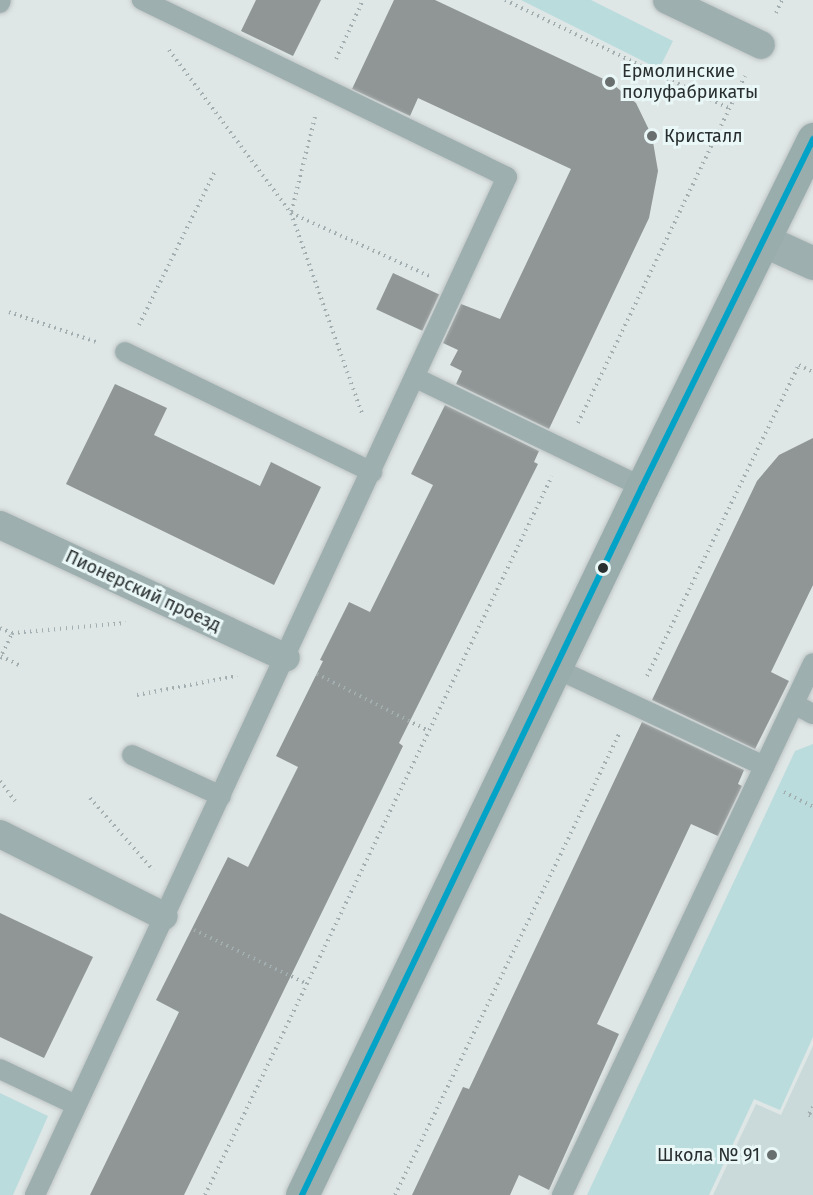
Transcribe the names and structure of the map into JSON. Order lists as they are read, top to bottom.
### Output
{
  "streets": {
    "street": ["Пионерский проезд"]
  },
  "places": ["Ермолинские полуфабрикаты", "Кристалл", "Школа № 91"]
}
